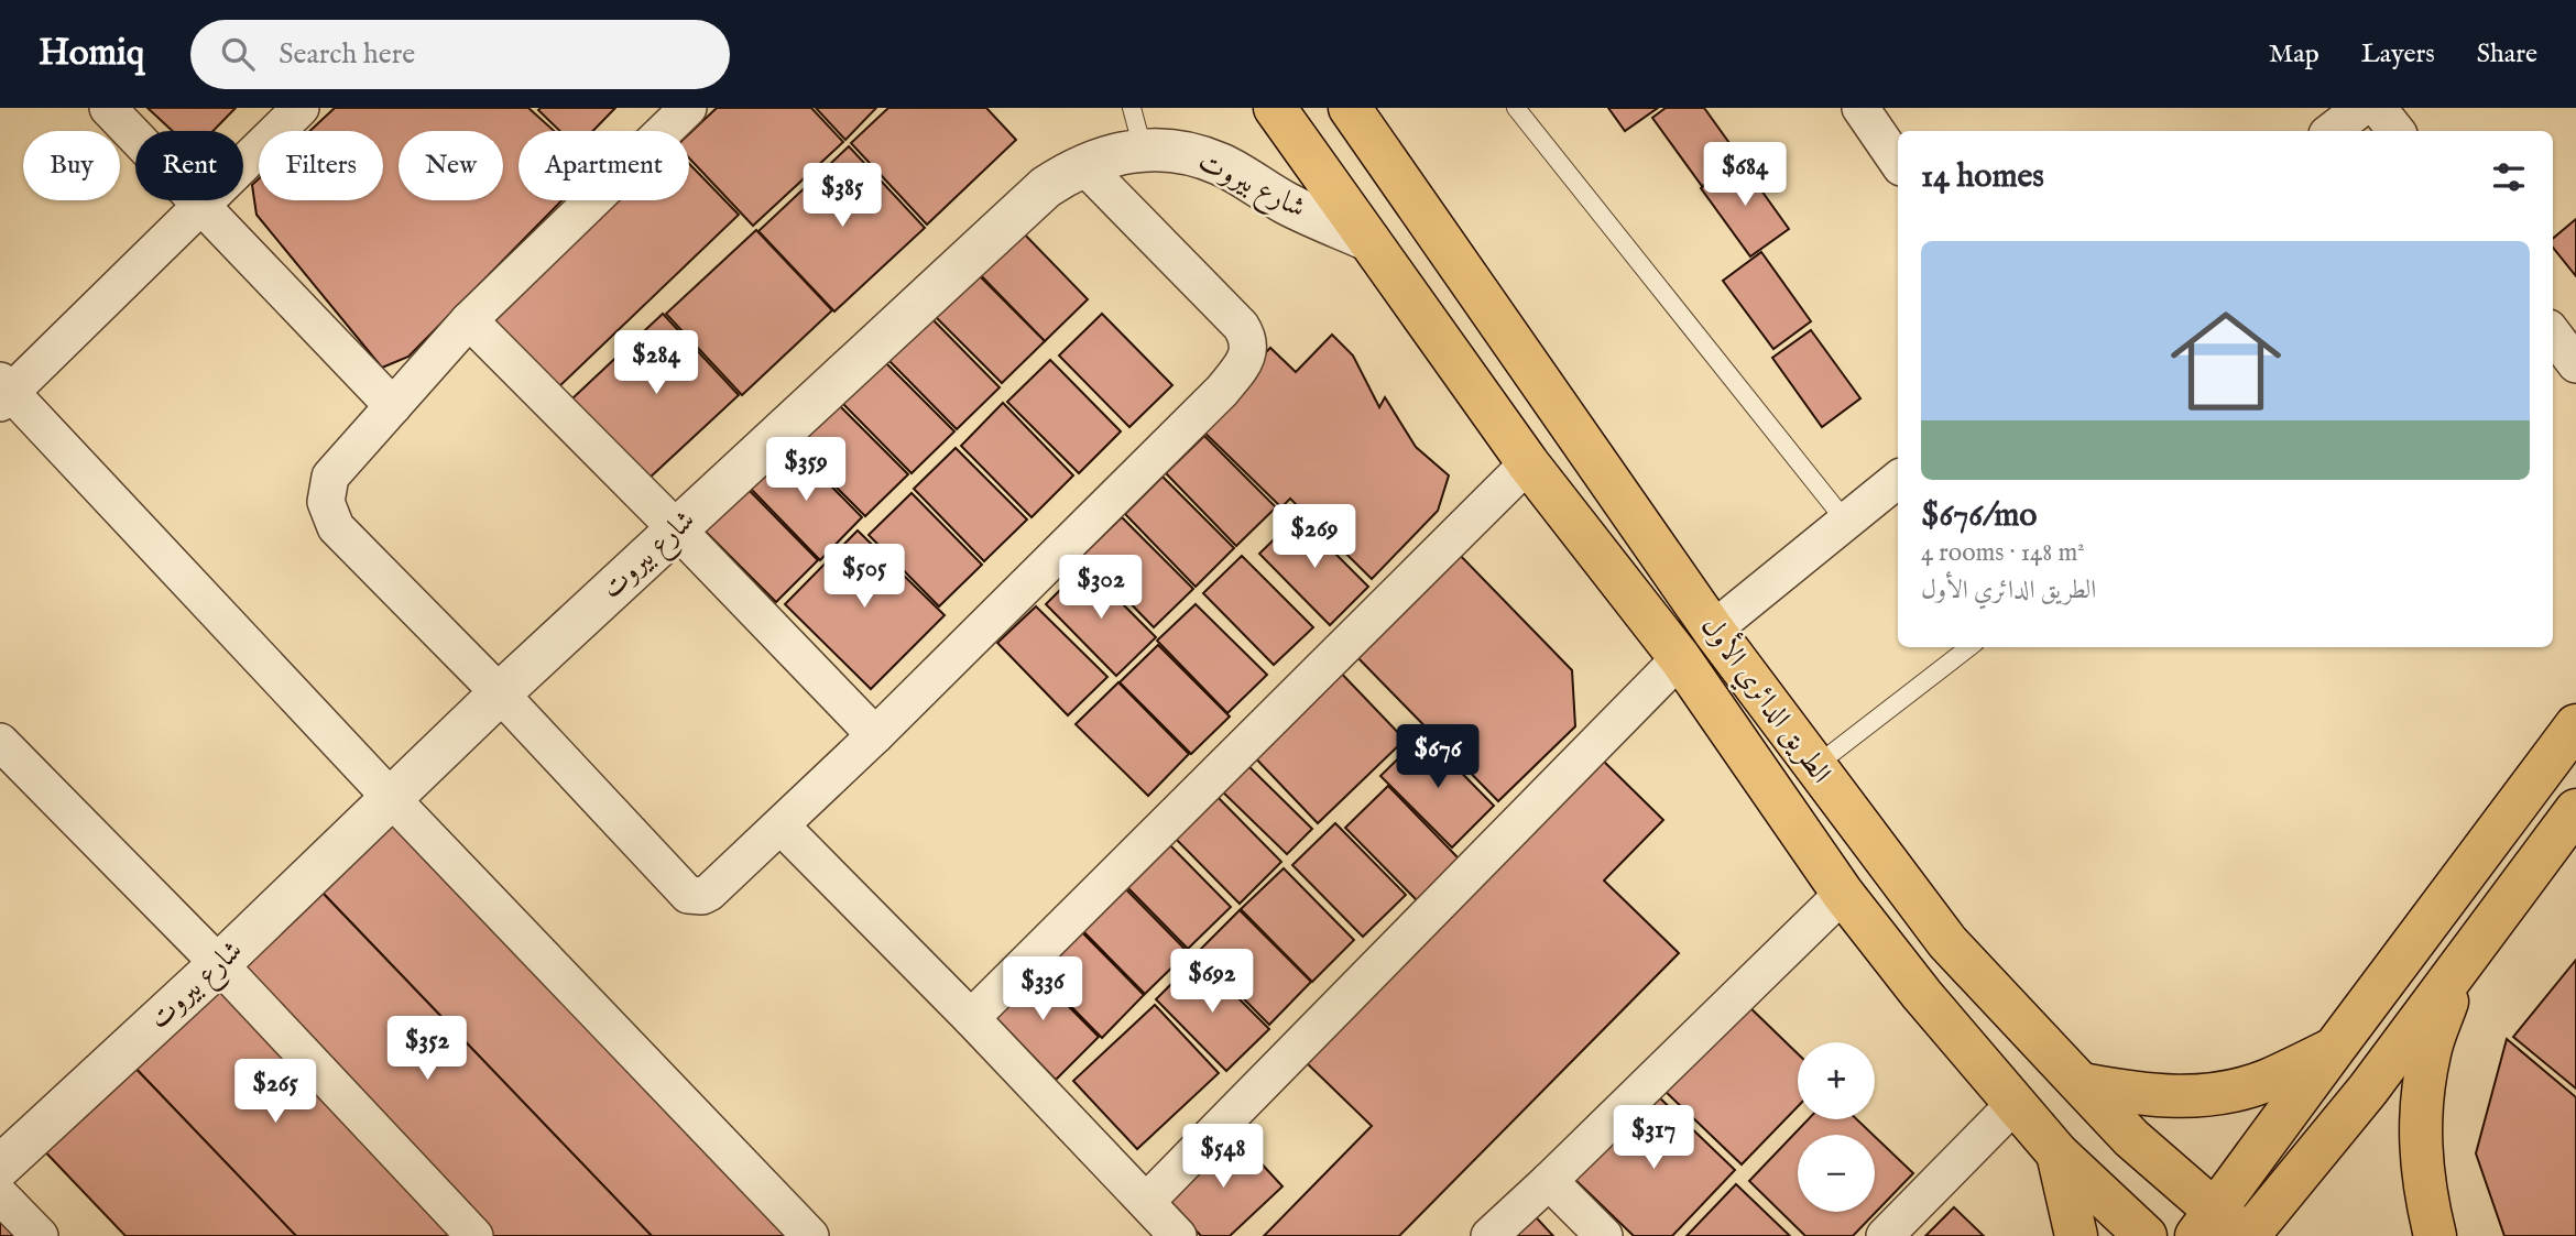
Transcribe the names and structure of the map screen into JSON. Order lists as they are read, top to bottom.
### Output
{
  "streets": {
    "main road": ["الطريق الدائري الأول"],
    "street": ["شارع بيروت"]
  },
  "crossings": [
    ["شارع بيروت", "الطريق الدائري الأول"]
  ],
  "page": {
    "header": "Homiq",
    "search": "Search here",
    "nav": ["Map", "Layers", "Share"],
    "chip": [
      "Buy",
      "Rent",
      "Filters",
      "New",
      "Apartment"
    ],
    "heading": "14 homes",
    "price": [
      "$684",
      "$385",
      "$284",
      "$359",
      "$269",
      "$505",
      "$302",
      "$676",
      "$692",
      "$336",
      "$352",
      "$265",
      "$317",
      "$548"
    ],
    "list": [
      {
        "name": "$676/mo",
        "note": "4 rooms · 148 m² · الطريق الدائري الأول"
      }
    ],
    "map_buttons": ["+", "−"]
  }
}
